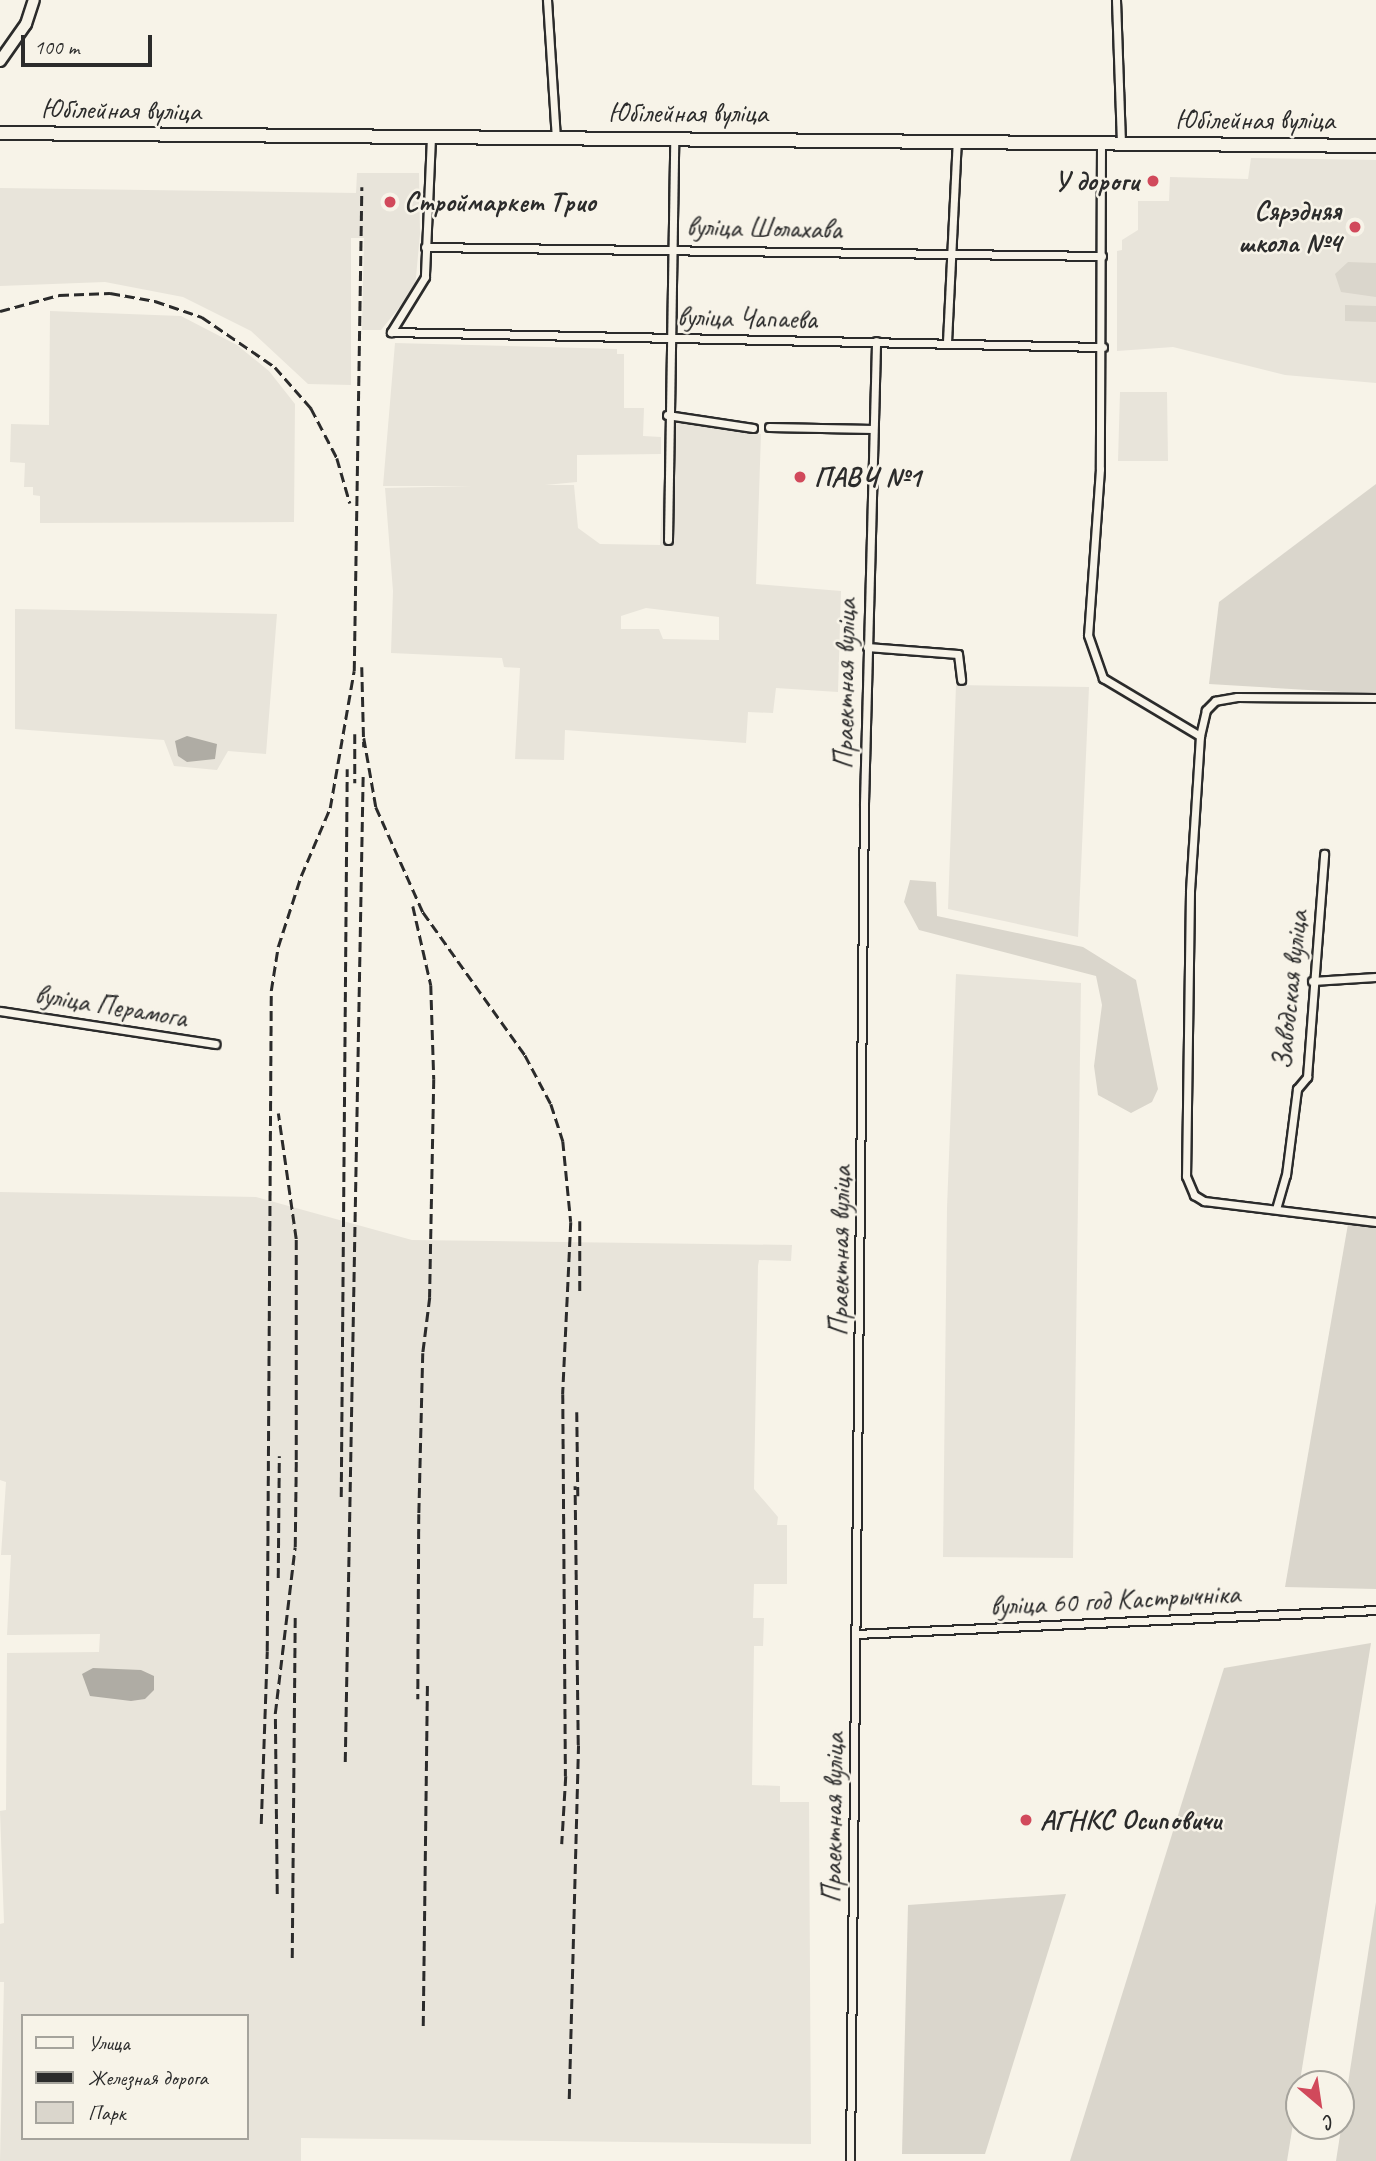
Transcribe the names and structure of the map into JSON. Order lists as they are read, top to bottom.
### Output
{
  "streets": {
    "main road": ["Юбілейная вуліца"],
    "street": [
      "вуліца Шолахава",
      "вуліца Чапаева",
      "Праектная вуліца",
      "Заводская вуліца",
      "вуліца Перамога",
      "вуліца 60 год Кастрычніка"
    ]
  },
  "crossings": [
    ["вуліца Шолахава", "вуліца Чапаева"],
    ["вуліца Чапаева", "Праектная вуліца"],
    ["Праектная вуліца", "вуліца 60 год Кастрычніка"]
  ],
  "places": [
    "У дороги",
    "Строймаркет Трио",
    "Сярэдняя школа №4",
    "ПАВЧ №1",
    "АГНКС Осиповичи"
  ],
  "legend": ["Улица", "Железная дорога", "Парк"],
  "scale_bar": "100 m",
  "north": "bottom right"
}
